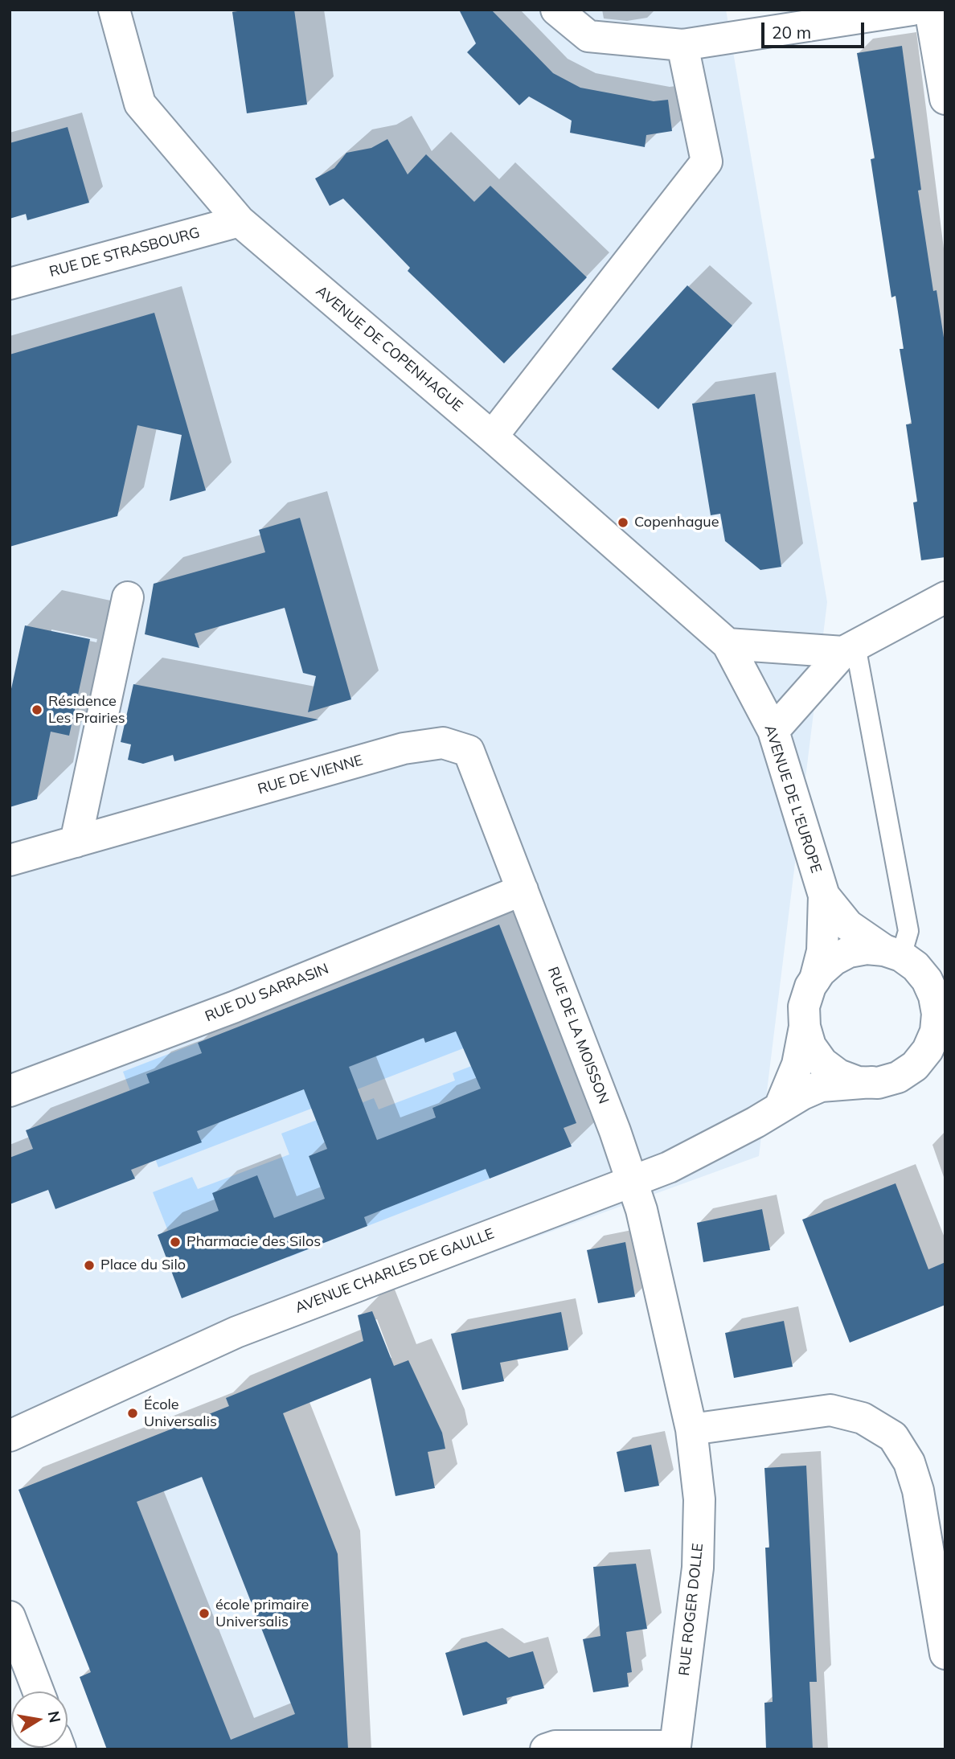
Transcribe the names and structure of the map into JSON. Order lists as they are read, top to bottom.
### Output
{
  "streets": {
    "street": [
      "RUE DE STRASBOURG",
      "AVENUE DE COPENHAGUE",
      "RUE DE VIENNE",
      "AVENUE DE L'EUROPE",
      "RUE DU SARRASIN",
      "RUE DE LA MOISSON",
      "AVENUE CHARLES DE GAULLE",
      "RUE ROGER DOLLE"
    ]
  },
  "crossings": [
    ["RUE DE STRASBOURG", "AVENUE DE COPENHAGUE"],
    ["AVENUE DE COPENHAGUE", "AVENUE DE L'EUROPE"],
    ["RUE DE VIENNE", "RUE DU SARRASIN"],
    ["RUE DE VIENNE", "RUE DE LA MOISSON"],
    ["AVENUE DE L'EUROPE", "AVENUE CHARLES DE GAULLE"],
    ["RUE DU SARRASIN", "RUE DE LA MOISSON"],
    ["RUE DE LA MOISSON", "AVENUE CHARLES DE GAULLE"],
    ["RUE DE LA MOISSON", "RUE ROGER DOLLE"],
    ["AVENUE CHARLES DE GAULLE", "RUE ROGER DOLLE"]
  ],
  "places": [
    "Copenhague",
    "Résidence Les Prairies",
    "Pharmacie des Silos",
    "Place du Silo",
    "École Universalis",
    "école primaire Universalis"
  ],
  "scale_bar": "20 m",
  "north": "right"
}
